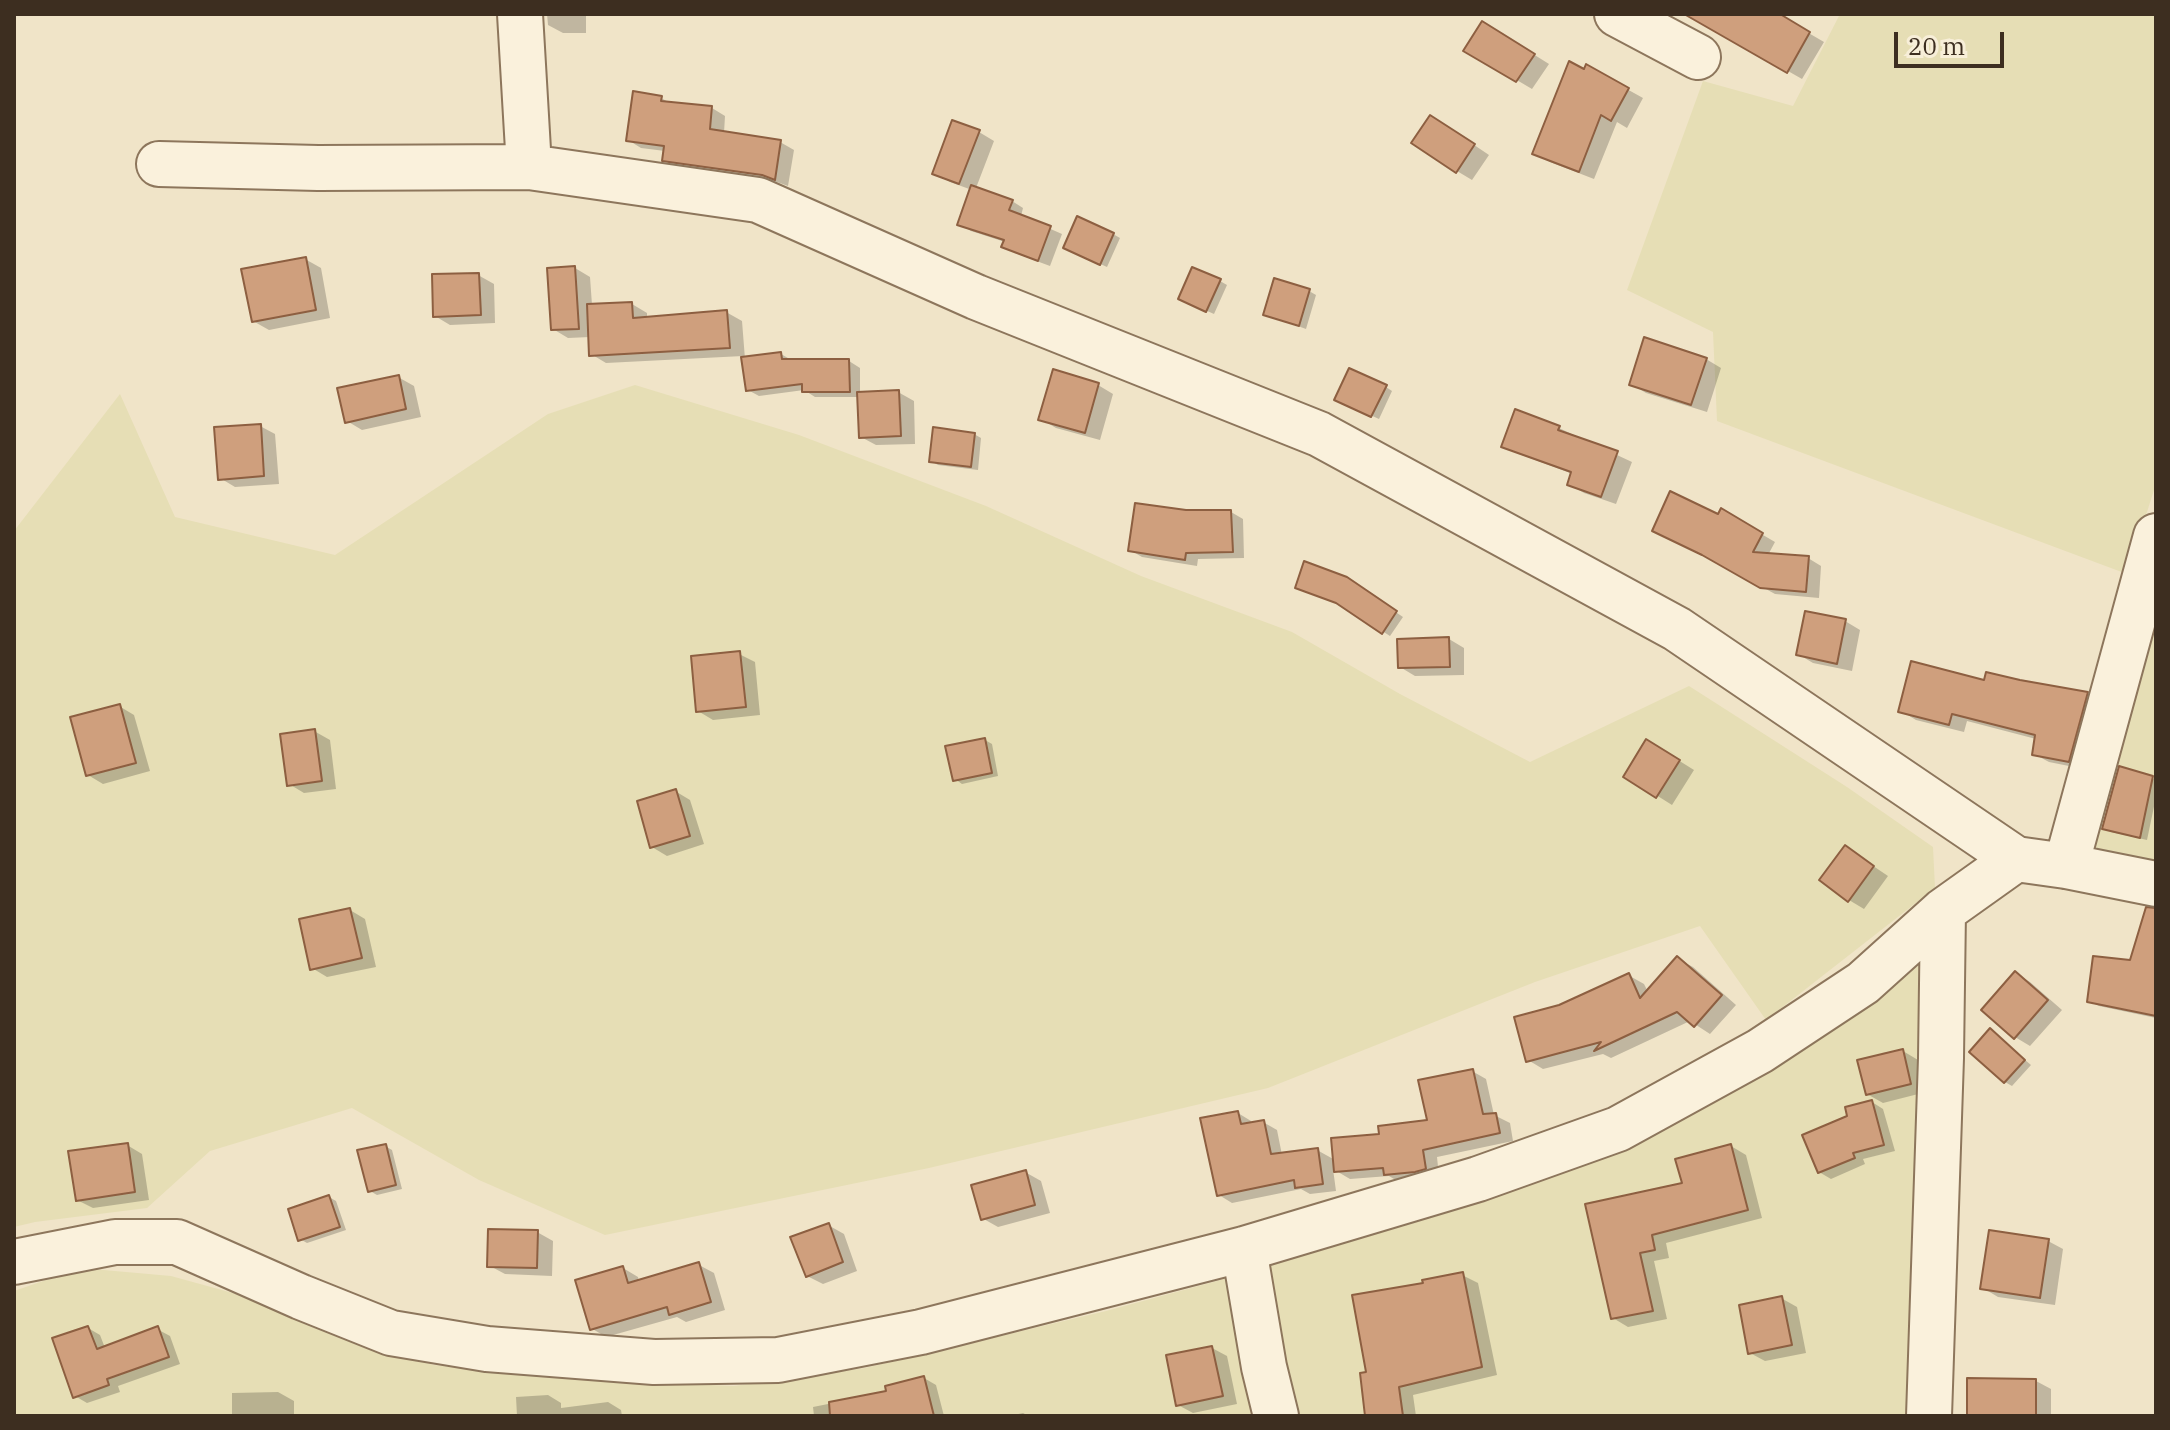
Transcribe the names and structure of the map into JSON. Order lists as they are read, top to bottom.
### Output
{
  "scale_bar": "20 m"
}
